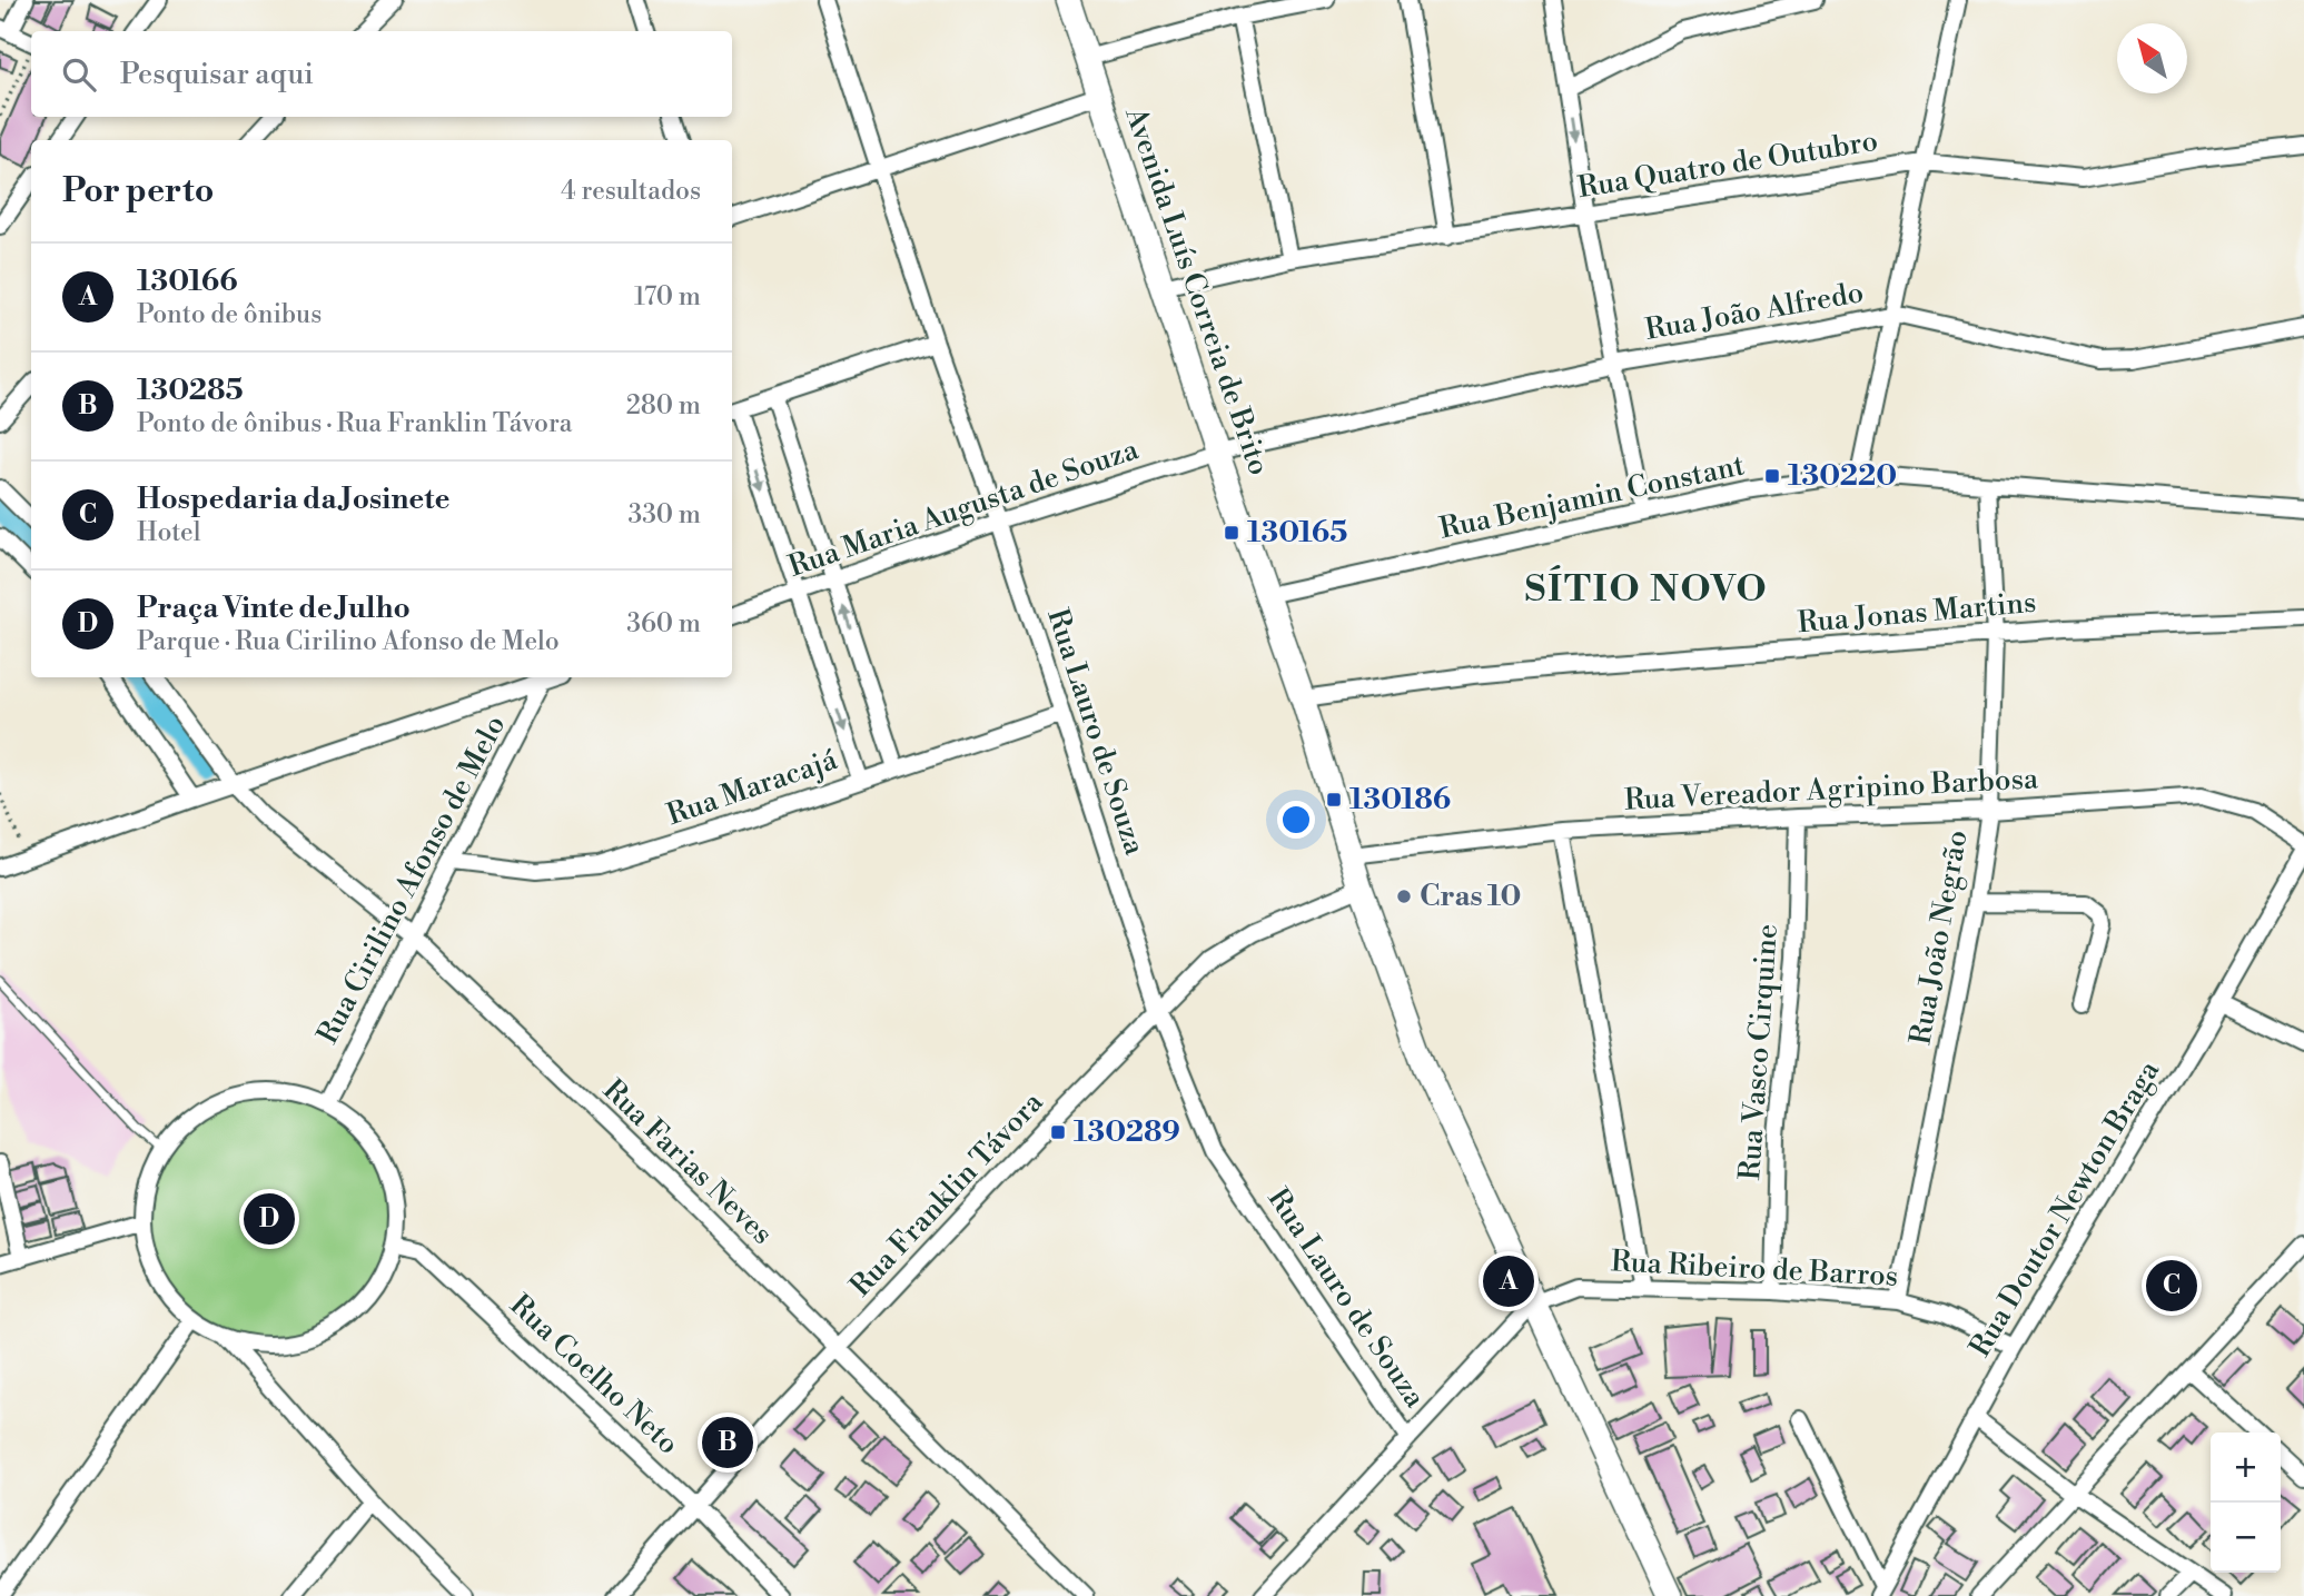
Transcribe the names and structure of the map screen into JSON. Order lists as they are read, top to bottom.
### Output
{
  "streets": {
    "main road": ["Avenida Luís Correia de Brito"],
    "street": [
      "Rua Quatro de Outubro",
      "Rua João Alfredo",
      "Rua Benjamin Constant",
      "Rua Maria Augusta de Souza",
      "Rua Jonas Martins",
      "Rua Lauro de Souza",
      "Rua Maracajá",
      "Rua Vereador Agripino Barbosa",
      "Rua Cirilino Afonso de Melo",
      "Rua João Negrão",
      "Rua Vasco Cirquine",
      "Rua Farias Neves",
      "Rua Franklin Távora",
      "Rua Doutor Newton Braga",
      "Rua Ribeiro de Barros",
      "Rua Coelho Neto"
    ]
  },
  "crossings": [
    ["Rua Quatro de Outubro", "Avenida Luís Correia de Brito"],
    ["Avenida Luís Correia de Brito", "Rua João Alfredo"],
    ["Avenida Luís Correia de Brito", "Rua Benjamin Constant"],
    ["Avenida Luís Correia de Brito", "Rua Maria Augusta de Souza"],
    ["Avenida Luís Correia de Brito", "Rua Jonas Martins"],
    ["Avenida Luís Correia de Brito", "Rua Vereador Agripino Barbosa"],
    ["Avenida Luís Correia de Brito", "Rua Franklin Távora"],
    ["Avenida Luís Correia de Brito", "Rua Ribeiro de Barros"],
    ["Rua João Alfredo", "Rua Maria Augusta de Souza"],
    ["Rua Benjamin Constant", "Rua João Negrão"],
    ["Rua Maria Augusta de Souza", "Rua Lauro de Souza"],
    ["Rua Jonas Martins", "Rua João Negrão"],
    ["Rua Lauro de Souza", "Rua Maracajá"],
    ["Rua Lauro de Souza", "Rua Franklin Távora"],
    ["Rua Maracajá", "Rua Cirilino Afonso de Melo"],
    ["Rua Vereador Agripino Barbosa", "Rua João Negrão"],
    ["Rua Vereador Agripino Barbosa", "Rua Vasco Cirquine"],
    ["Rua Cirilino Afonso de Melo", "Rua Farias Neves"],
    ["Rua Cirilino Afonso de Melo", "Rua Coelho Neto"],
    ["Rua João Negrão", "Rua Ribeiro de Barros"],
    ["Rua Vasco Cirquine", "Rua Ribeiro de Barros"],
    ["Rua Farias Neves", "Rua Franklin Távora"],
    ["Rua Franklin Távora", "Rua Coelho Neto"],
    ["Rua Doutor Newton Braga", "Rua Ribeiro de Barros"]
  ],
  "districts": ["SÍTIO NOVO"],
  "places": {
    "transit": [
      "130220",
      "130165",
      "130186",
      "130289"
    ],
    "other": ["Cras 10"]
  },
  "north": "top left",
  "page": {
    "search": "Pesquisar aqui",
    "heading": ["Por perto", "4 resultados"],
    "list": [
      {
        "mark": "A",
        "name": "130166",
        "note": "Ponto de ônibus",
        "value": "170 m"
      },
      {
        "mark": "B",
        "name": "130285",
        "note": "Ponto de ônibus · Rua Franklin Távora",
        "value": "280 m"
      },
      {
        "mark": "C",
        "name": "Hospedaria da Josinete",
        "note": "Hotel",
        "value": "330 m"
      },
      {
        "mark": "D",
        "name": "Praça Vinte de Julho",
        "note": "Parque · Rua Cirilino Afonso de Melo",
        "value": "360 m"
      }
    ],
    "pins": [
      "D",
      "A",
      "C",
      "B"
    ],
    "map_buttons": ["+", "−"]
  }
}
